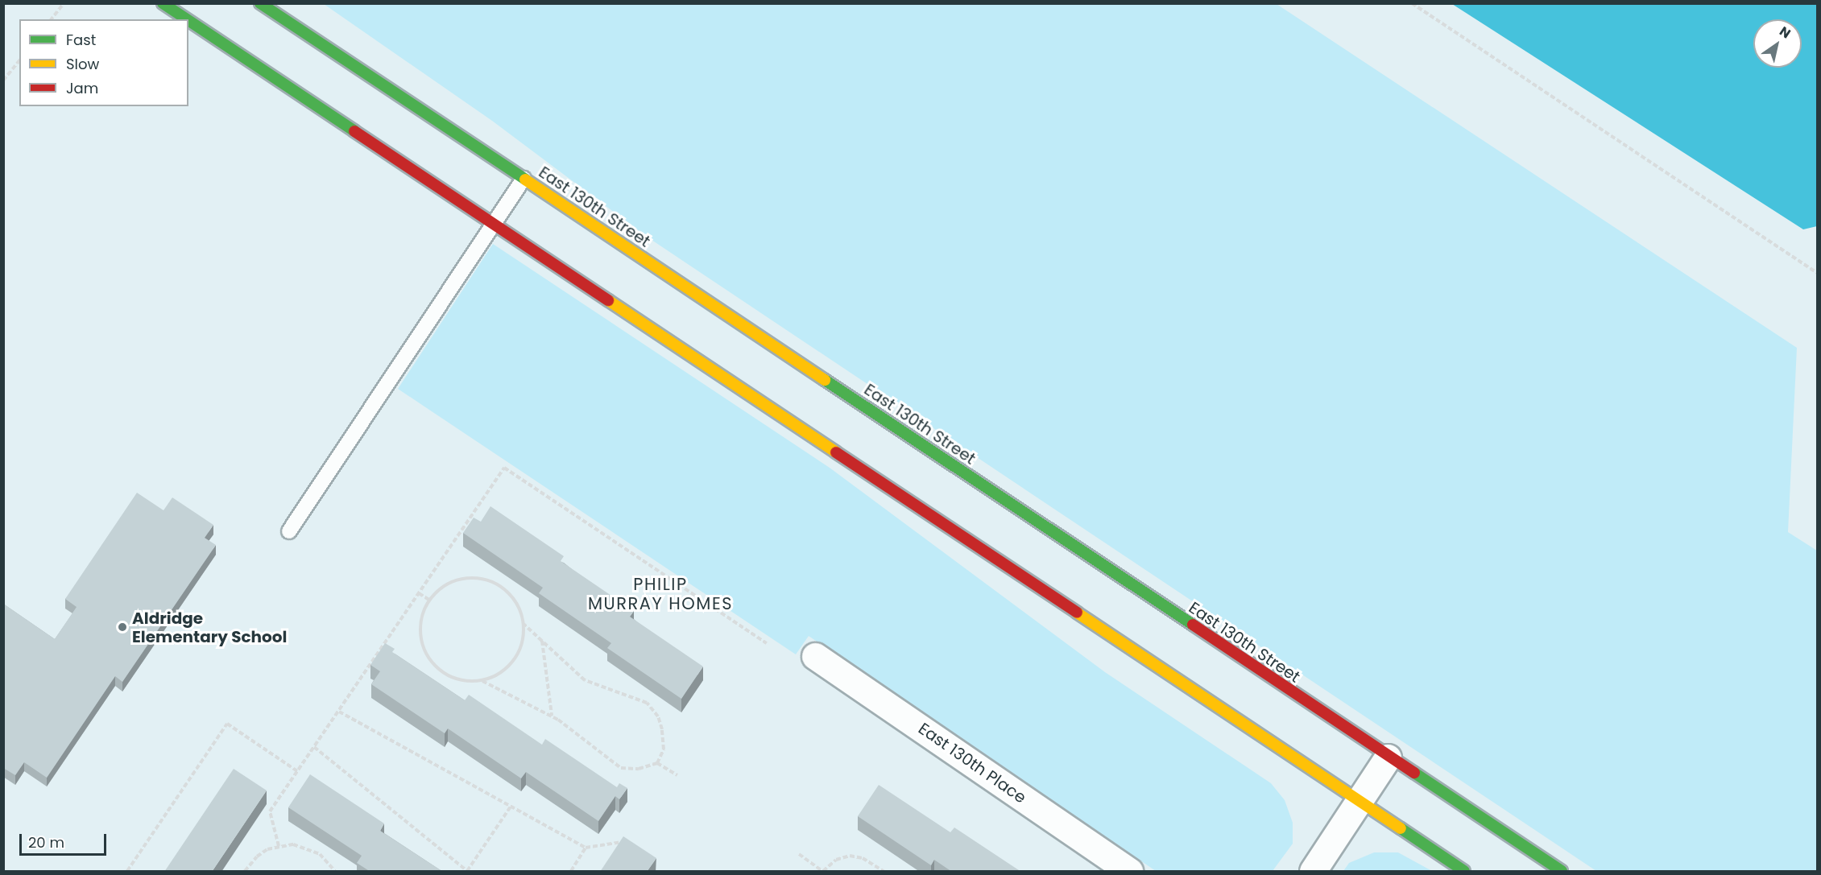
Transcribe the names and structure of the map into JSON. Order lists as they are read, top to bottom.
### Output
{
  "streets": {
    "main road": ["East 130th Street"],
    "street": ["East 130th Place"]
  },
  "districts": ["PHILIP MURRAY HOMES"],
  "places": ["Aldridge Elementary School"],
  "legend": ["Fast", "Slow", "Jam"],
  "scale_bar": "20 m",
  "north": "top right"
}
